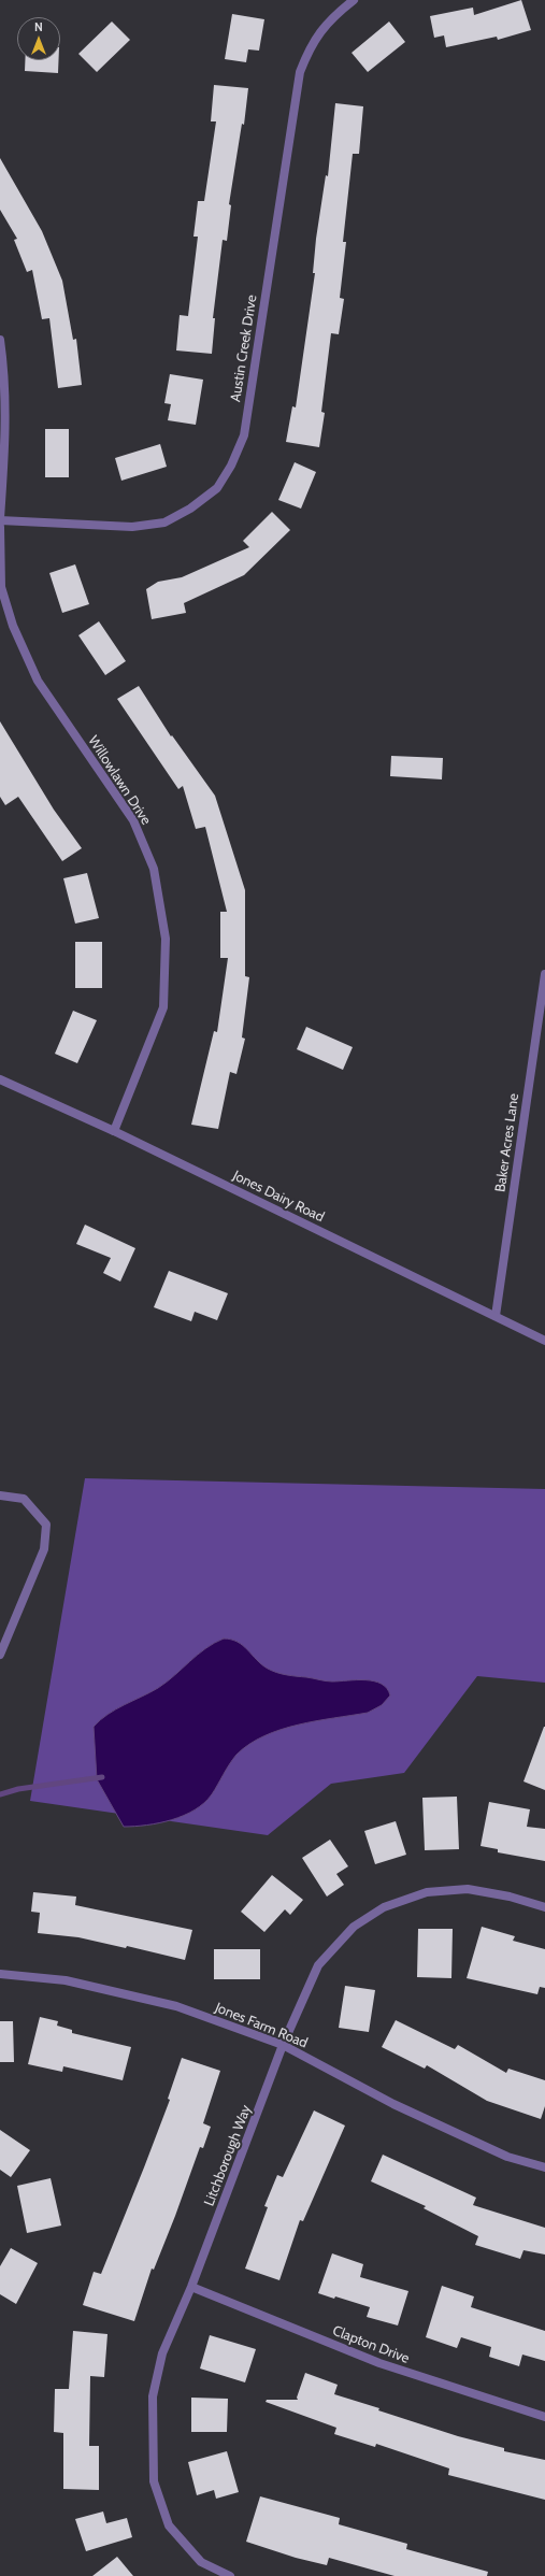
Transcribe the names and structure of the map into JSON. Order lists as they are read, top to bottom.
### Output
{
  "streets": {
    "street": [
      "Austin Creek Drive",
      "Willowlawn Drive",
      "Baker Acres Lane",
      "Jones Dairy Road",
      "Jones Farm Road",
      "Litchborough Way",
      "Clapton Drive"
    ]
  },
  "crossings": [
    ["Willowlawn Drive", "Jones Dairy Road"],
    ["Baker Acres Lane", "Jones Dairy Road"],
    ["Jones Farm Road", "Litchborough Way"],
    ["Litchborough Way", "Clapton Drive"]
  ],
  "north": "top"
}
